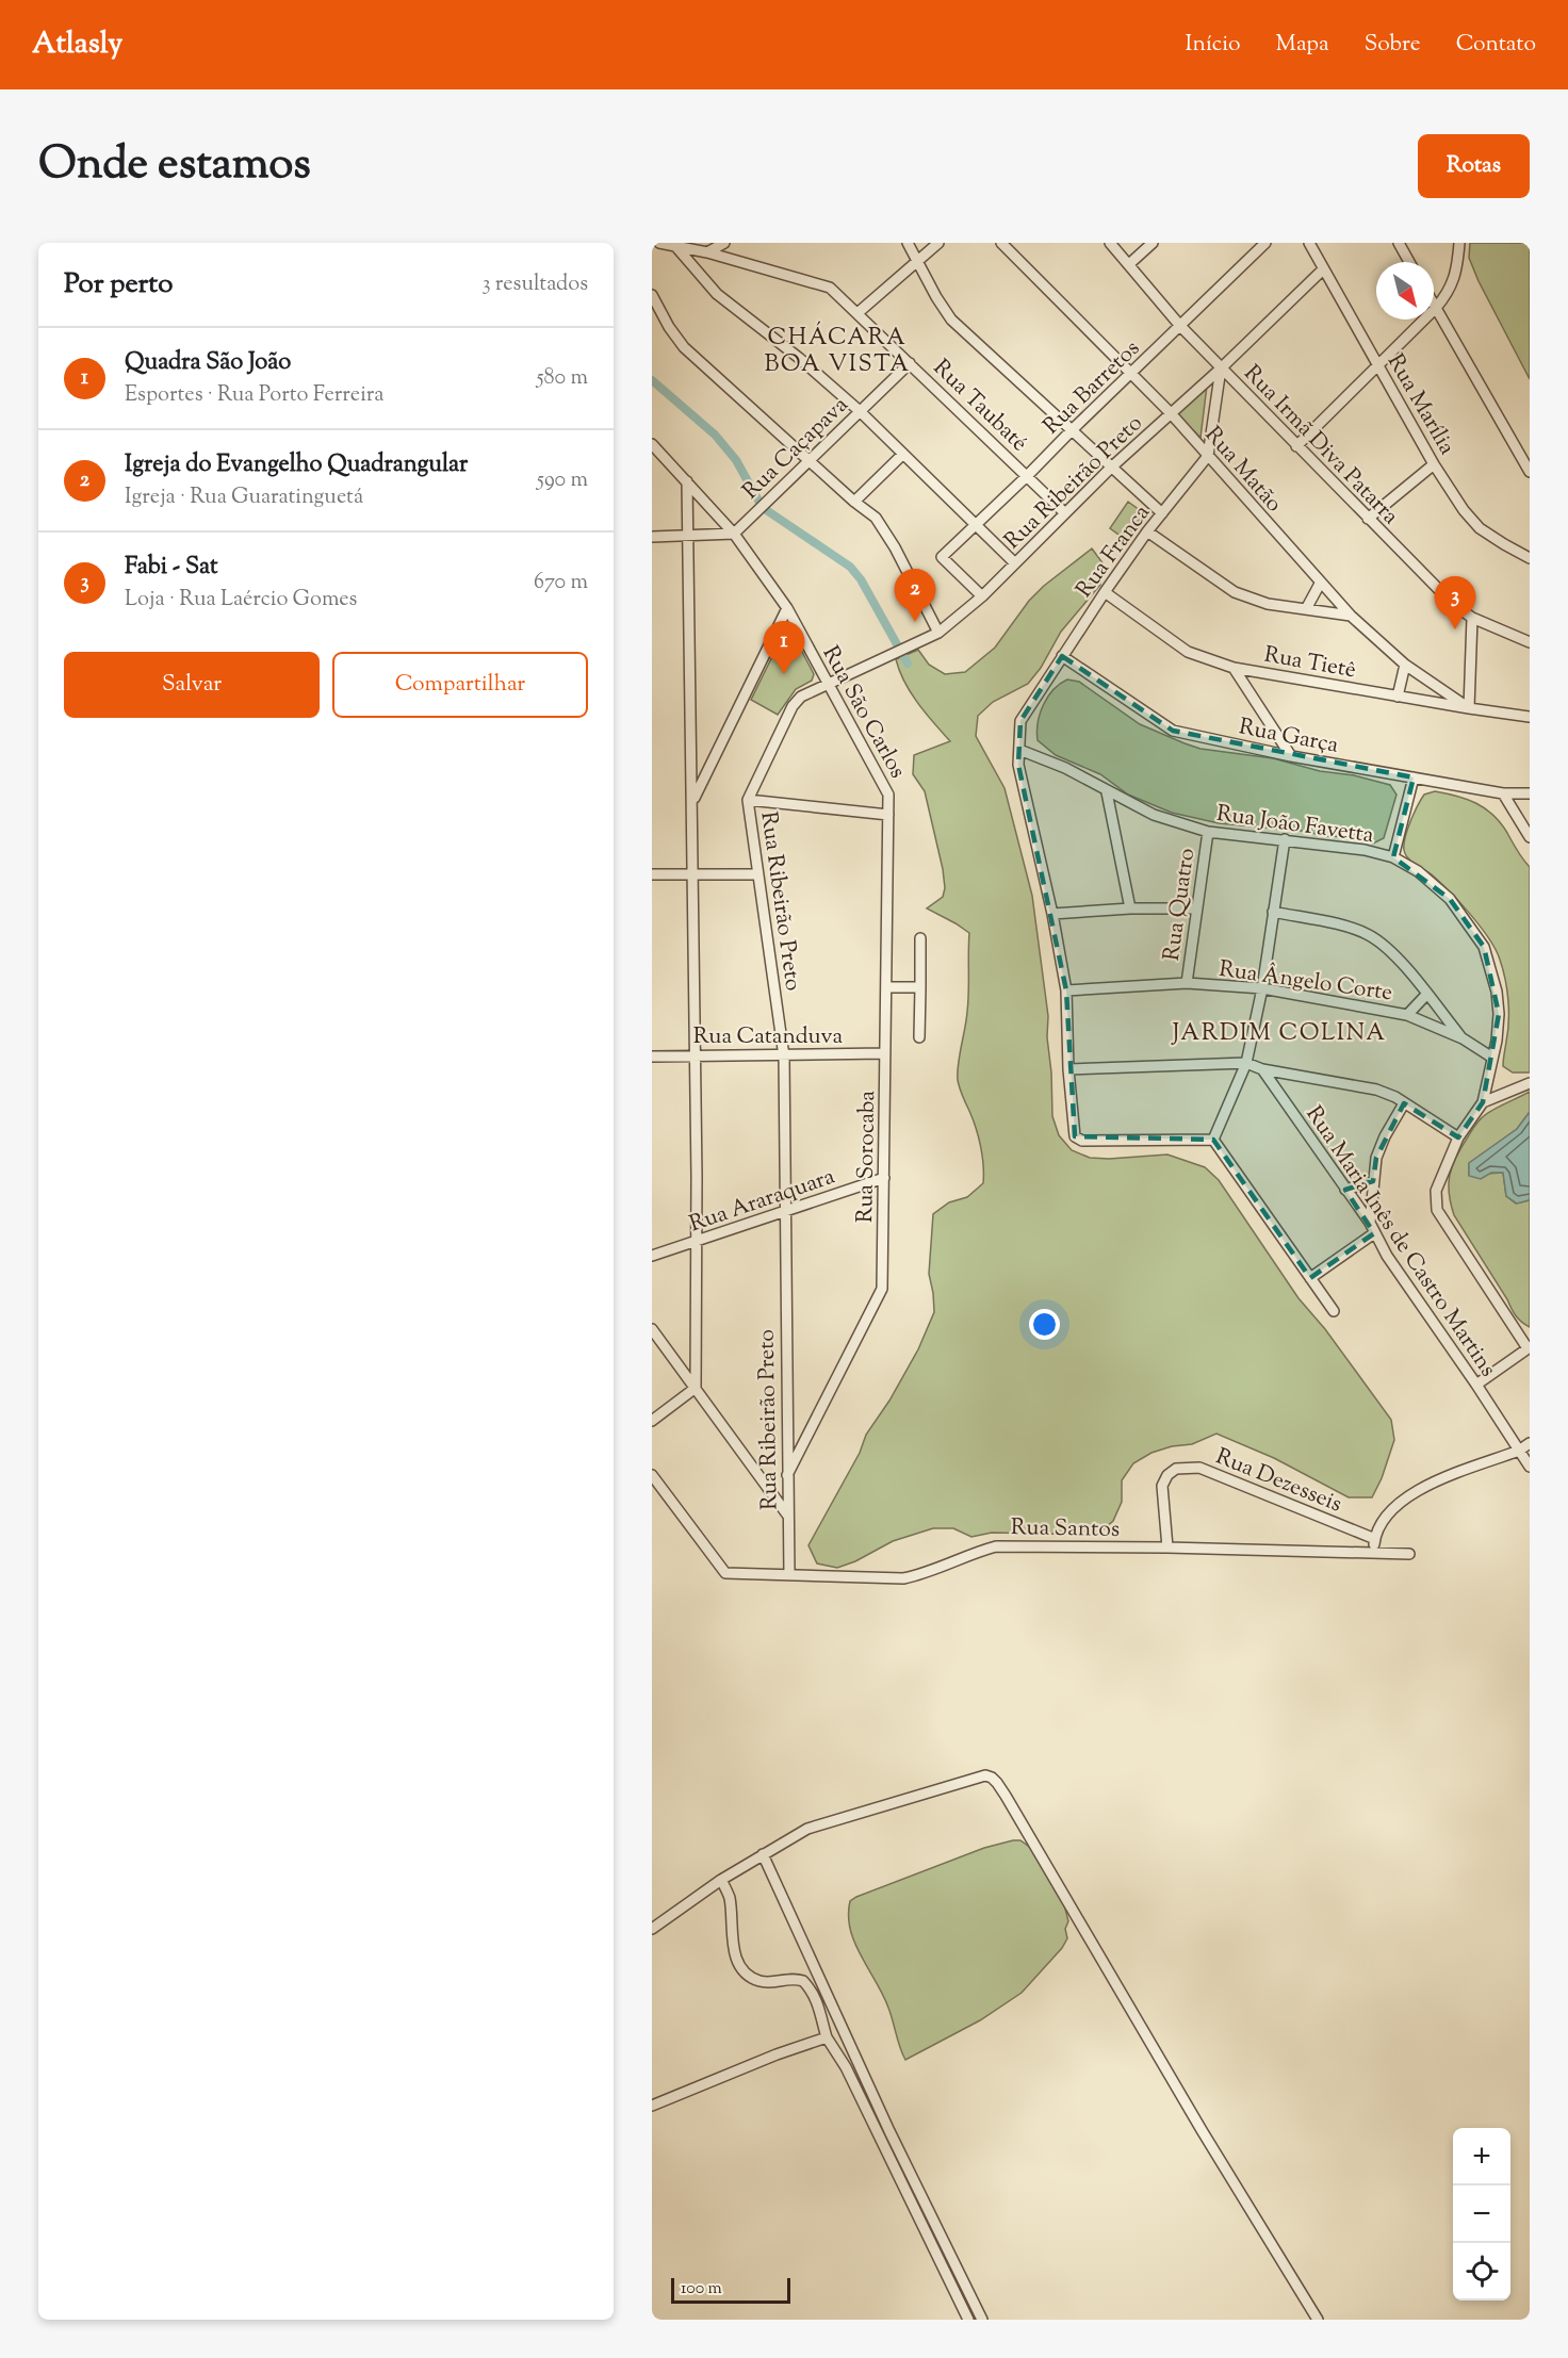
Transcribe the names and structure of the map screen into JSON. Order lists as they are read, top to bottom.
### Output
{
  "streets": {
    "street": [
      "Rua Barretos",
      "Rua Marília",
      "Rua Taubaté",
      "Rua Irmã Diva Patarra",
      "Rua Caçapava",
      "Rua Matão",
      "Rua Ribeirão Preto",
      "Rua Franca",
      "Rua Tietê",
      "Rua São Carlos",
      "Rua Garça",
      "Rua João Favetta",
      "Rua Quatro",
      "Rua Ângelo Corte",
      "Rua Catanduva",
      "Rua Sorocaba",
      "Rua Araraquara",
      "Rua Maria Inês de Castro Martins",
      "Rua Dezesseis",
      "Rua Santos"
    ]
  },
  "crossings": [
    ["Rua Barretos", "Rua Taubaté"],
    ["Rua Barretos", "Rua Irmã Diva Patarra"],
    ["Rua Barretos", "Rua Matão"],
    ["Rua Barretos", "Rua Ribeirão Preto"],
    ["Rua Marília", "Rua Ribeirão Preto"],
    ["Rua Taubaté", "Rua Caçapava"],
    ["Rua Taubaté", "Rua Ribeirão Preto"],
    ["Rua Irmã Diva Patarra", "Rua Ribeirão Preto"],
    ["Rua Caçapava", "Rua São Carlos"],
    ["Rua Matão", "Rua Ribeirão Preto"],
    ["Rua Matão", "Rua Franca"],
    ["Rua Matão", "Rua Tietê"],
    ["Rua Ribeirão Preto", "Rua São Carlos"],
    ["Rua Ribeirão Preto", "Rua Catanduva"],
    ["Rua Ribeirão Preto", "Rua Sorocaba"],
    ["Rua Ribeirão Preto", "Rua Araraquara"],
    ["Rua Ribeirão Preto", "Rua Santos"],
    ["Rua Franca", "Rua Tietê"],
    ["Rua Franca", "Rua Garça"],
    ["Rua Franca", "Rua João Favetta"],
    ["Rua Franca", "Rua Ângelo Corte"],
    ["Rua São Carlos", "Rua Sorocaba"],
    ["Rua João Favetta", "Rua Quatro"],
    ["Rua João Favetta", "Rua Ângelo Corte"],
    ["Rua Quatro", "Rua Ângelo Corte"],
    ["Rua Catanduva", "Rua Sorocaba"],
    ["Rua Sorocaba", "Rua Araraquara"],
    ["Rua Dezesseis", "Rua Santos"]
  ],
  "districts": ["CHÁCARA BOA VISTA", "JARDIM COLINA"],
  "scale_bar": "100 m",
  "north": "bottom right",
  "page": {
    "header": "Atlasly",
    "nav": [
      "Início",
      "Mapa",
      "Sobre",
      "Contato"
    ],
    "title": "Onde estamos",
    "buttons": [
      "Rotas",
      ["Salvar", "Compartilhar"]
    ],
    "heading": ["Por perto", "3 resultados"],
    "list": [
      {
        "mark": "1",
        "name": "Quadra São João",
        "note": "Esportes · Rua Porto Ferreira",
        "value": "580 m"
      },
      {
        "mark": "2",
        "name": "Igreja do Evangelho Quadrangular",
        "note": "Igreja · Rua Guaratinguetá",
        "value": "590 m"
      },
      {
        "mark": "3",
        "name": "Fabi - Sat",
        "note": "Loja · Rua Laércio Gomes",
        "value": "670 m"
      }
    ],
    "pins": ["2", "3", "1"],
    "map_buttons": ["+", "−"],
    "scale": "100 m"
  }
}
